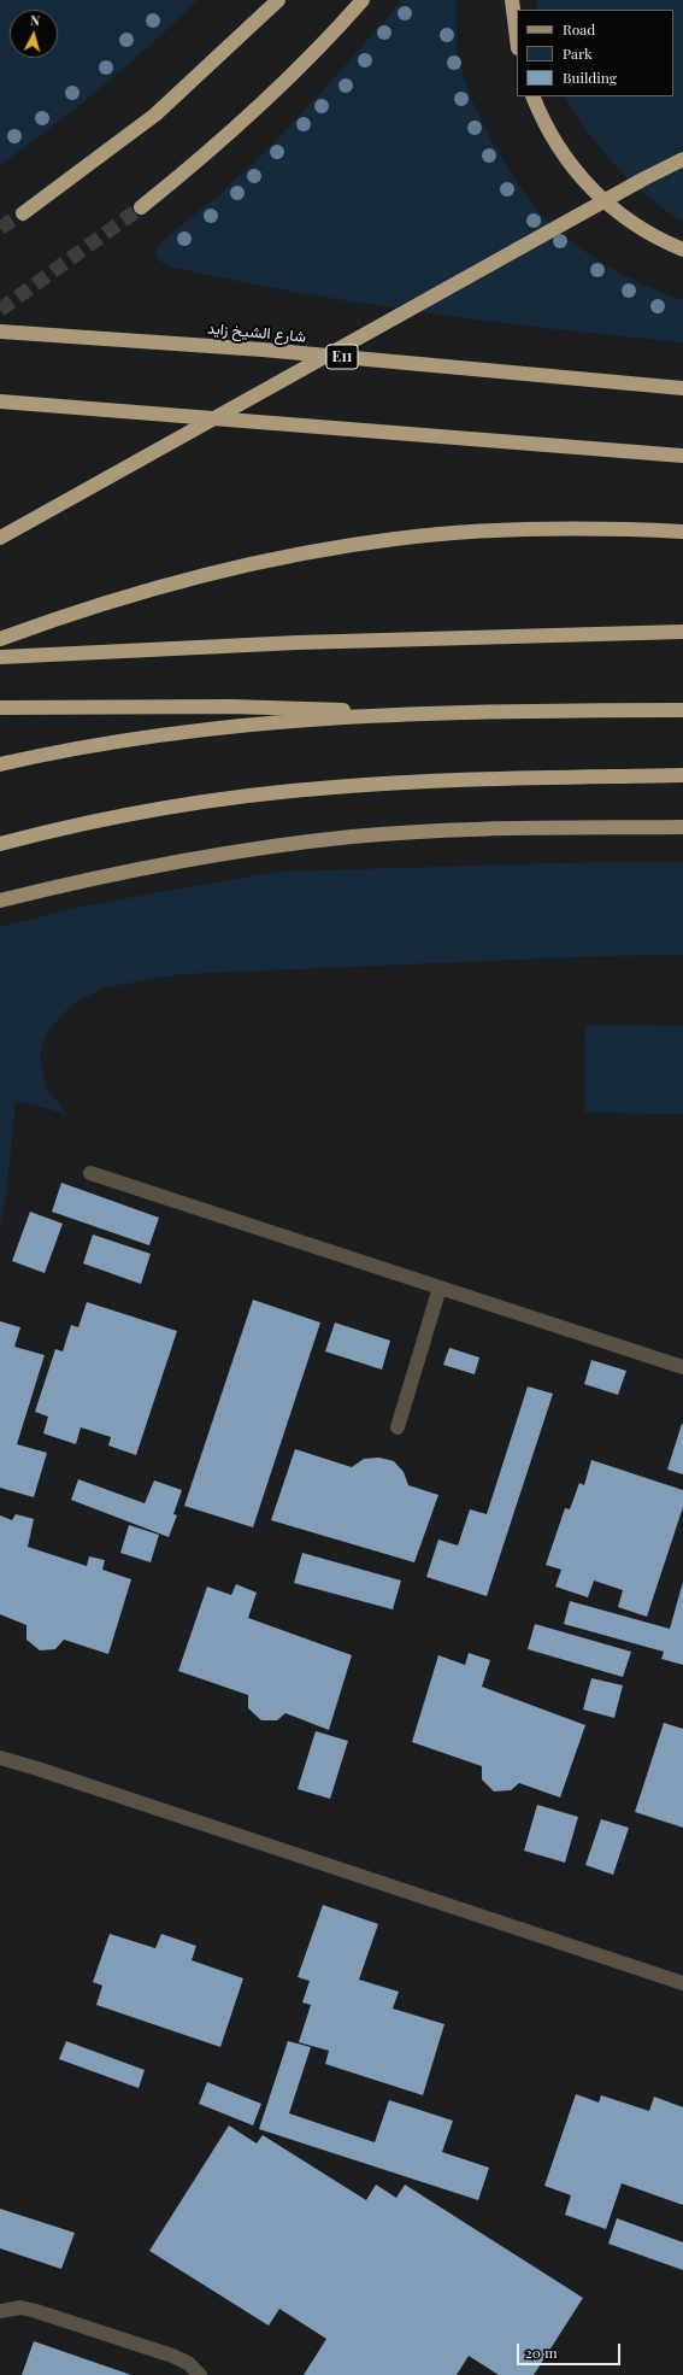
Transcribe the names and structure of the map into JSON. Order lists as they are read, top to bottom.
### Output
{
  "streets": {
    "highway": ["شارع الشيخ زايد", "E11"]
  },
  "legend": ["Road", "Park", "Building"],
  "scale_bar": "20 m",
  "north": "top"
}
